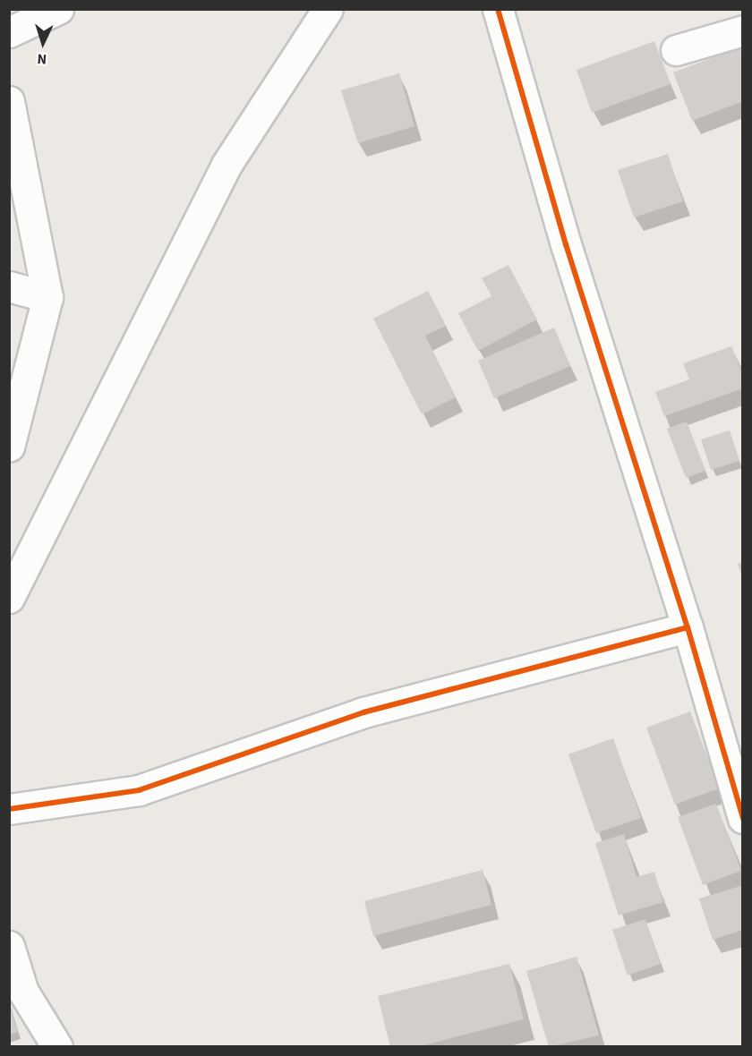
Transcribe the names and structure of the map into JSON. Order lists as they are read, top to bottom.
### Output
{
  "north": "bottom"
}
